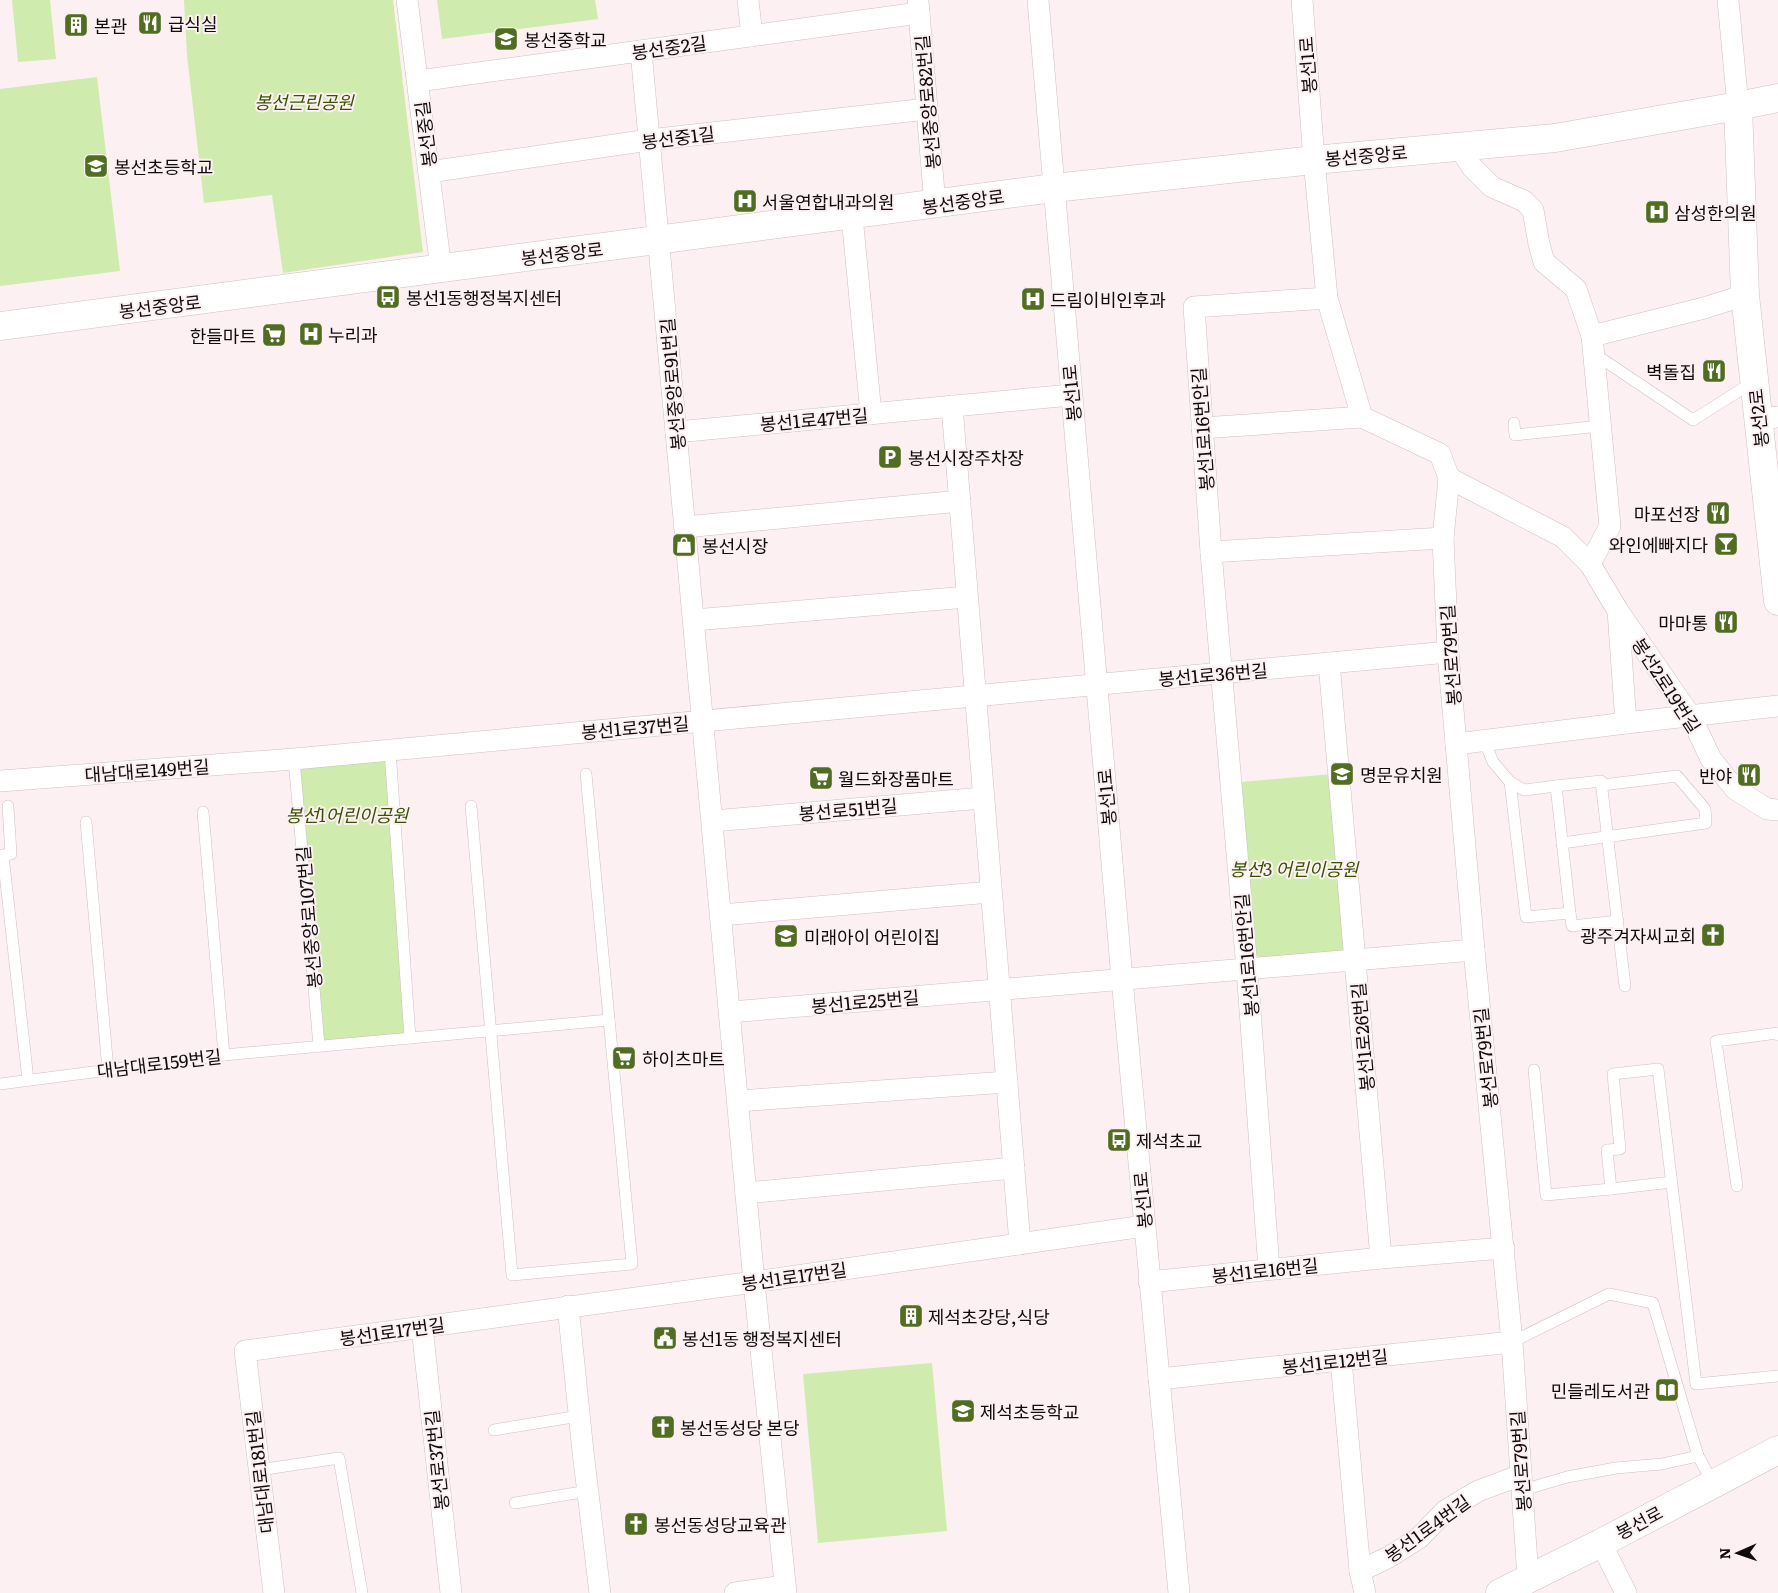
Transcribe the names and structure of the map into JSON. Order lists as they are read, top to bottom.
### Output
{
  "streets": {
    "street": [
      "봉선중2길",
      "봉선1로",
      "봉선중앙로82번길",
      "봉선중길",
      "봉선중1길",
      "봉선중앙로",
      "봉선중앙로91번길",
      "봉선2로",
      "봉선1로47번길",
      "봉선1로16번안길",
      "봉선로79번길",
      "봉선1로36번길",
      "봉선2로19번길",
      "봉선1로37번길",
      "대남대로149번길",
      "봉선로51번길",
      "봉선1로25번길",
      "봉선1로26번길",
      "봉선1로16번길",
      "봉선1로17번길",
      "봉선1로12번길",
      "봉선로37번길",
      "대남대로181번길",
      "봉선로",
      "봉선1로4번길"
    ],
    "lane": ["봉선중앙로107번길", "대남대로159번길"]
  },
  "crossings": [
    ["봉선중2길", "봉선중앙로82번길"],
    ["봉선중2길", "봉선중길"],
    ["봉선중2길", "봉선중앙로91번길"],
    ["봉선1로", "봉선중앙로"],
    ["봉선1로", "봉선1로47번길"],
    ["봉선1로", "봉선1로16번안길"],
    ["봉선1로", "봉선1로36번길"],
    ["봉선1로", "봉선1로37번길"],
    ["봉선1로", "봉선1로25번길"],
    ["봉선1로", "봉선1로26번길"],
    ["봉선1로", "봉선1로16번길"],
    ["봉선1로", "봉선1로17번길"],
    ["봉선1로", "봉선1로12번길"],
    ["봉선중앙로82번길", "봉선중1길"],
    ["봉선중앙로82번길", "봉선중앙로"],
    ["봉선중길", "봉선중1길"],
    ["봉선중길", "봉선중앙로"],
    ["봉선중1길", "봉선중앙로91번길"],
    ["봉선중앙로", "봉선중앙로91번길"],
    ["봉선중앙로", "봉선2로"],
    ["봉선중앙로91번길", "봉선1로47번길"],
    ["봉선중앙로91번길", "봉선1로37번길"],
    ["봉선1로16번안길", "봉선1로36번길"],
    ["봉선1로16번안길", "봉선1로26번길"],
    ["봉선1로16번안길", "봉선1로16번길"],
    ["봉선로79번길", "봉선1로36번길"],
    ["봉선로79번길", "봉선2로19번길"],
    ["봉선로79번길", "봉선1로26번길"],
    ["봉선로79번길", "봉선1로16번길"],
    ["봉선로79번길", "봉선1로12번길"],
    ["봉선로79번길", "봉선로"],
    ["봉선로79번길", "봉선1로4번길"],
    ["봉선1로36번길", "봉선1로37번길"],
    ["봉선1로36번길", "봉선1로26번길"],
    ["봉선1로37번길", "대남대로149번길"],
    ["봉선1로37번길", "봉선중앙로107번길"],
    ["대남대로149번길", "봉선중앙로107번길"],
    ["봉선중앙로107번길", "대남대로159번길"],
    ["봉선1로25번길", "봉선1로26번길"],
    ["봉선1로26번길", "봉선1로16번길"],
    ["봉선1로17번길", "봉선로37번길"],
    ["봉선1로17번길", "대남대로181번길"]
  ],
  "parks": ["봉선근린공원", "봉선1어린이공원", "봉선3 어린이공원"],
  "places": {
    "restaurant": [
      "급식실",
      "벽돌집",
      "마포선장",
      "마마통",
      "반야"
    ],
    "building": ["본관", "제석초강당,식당"],
    "school or university": [
      "봉선중학교",
      "봉선초등학교",
      "명문유치원",
      "미래아이 어린이집",
      "제석초등학교"
    ],
    "hospital": [
      "서울연합내과의원",
      "삼성한의원",
      "드림이비인후과",
      "누리과"
    ],
    "bus stop": ["봉선1동행정복지센터", "제석초교"],
    "supermarket": ["한들마트", "월드화장품마트", "하이츠마트"],
    "parking": ["봉선시장주차장"],
    "bar": ["와인에빠지다"],
    "shop": ["봉선시장"],
    "church": ["광주겨자씨교회", "봉선동성당 본당", "봉선동성당교육관"],
    "public building": ["봉선1동 행정복지센터"],
    "library": ["민들레도서관"]
  },
  "north": "left"
}
